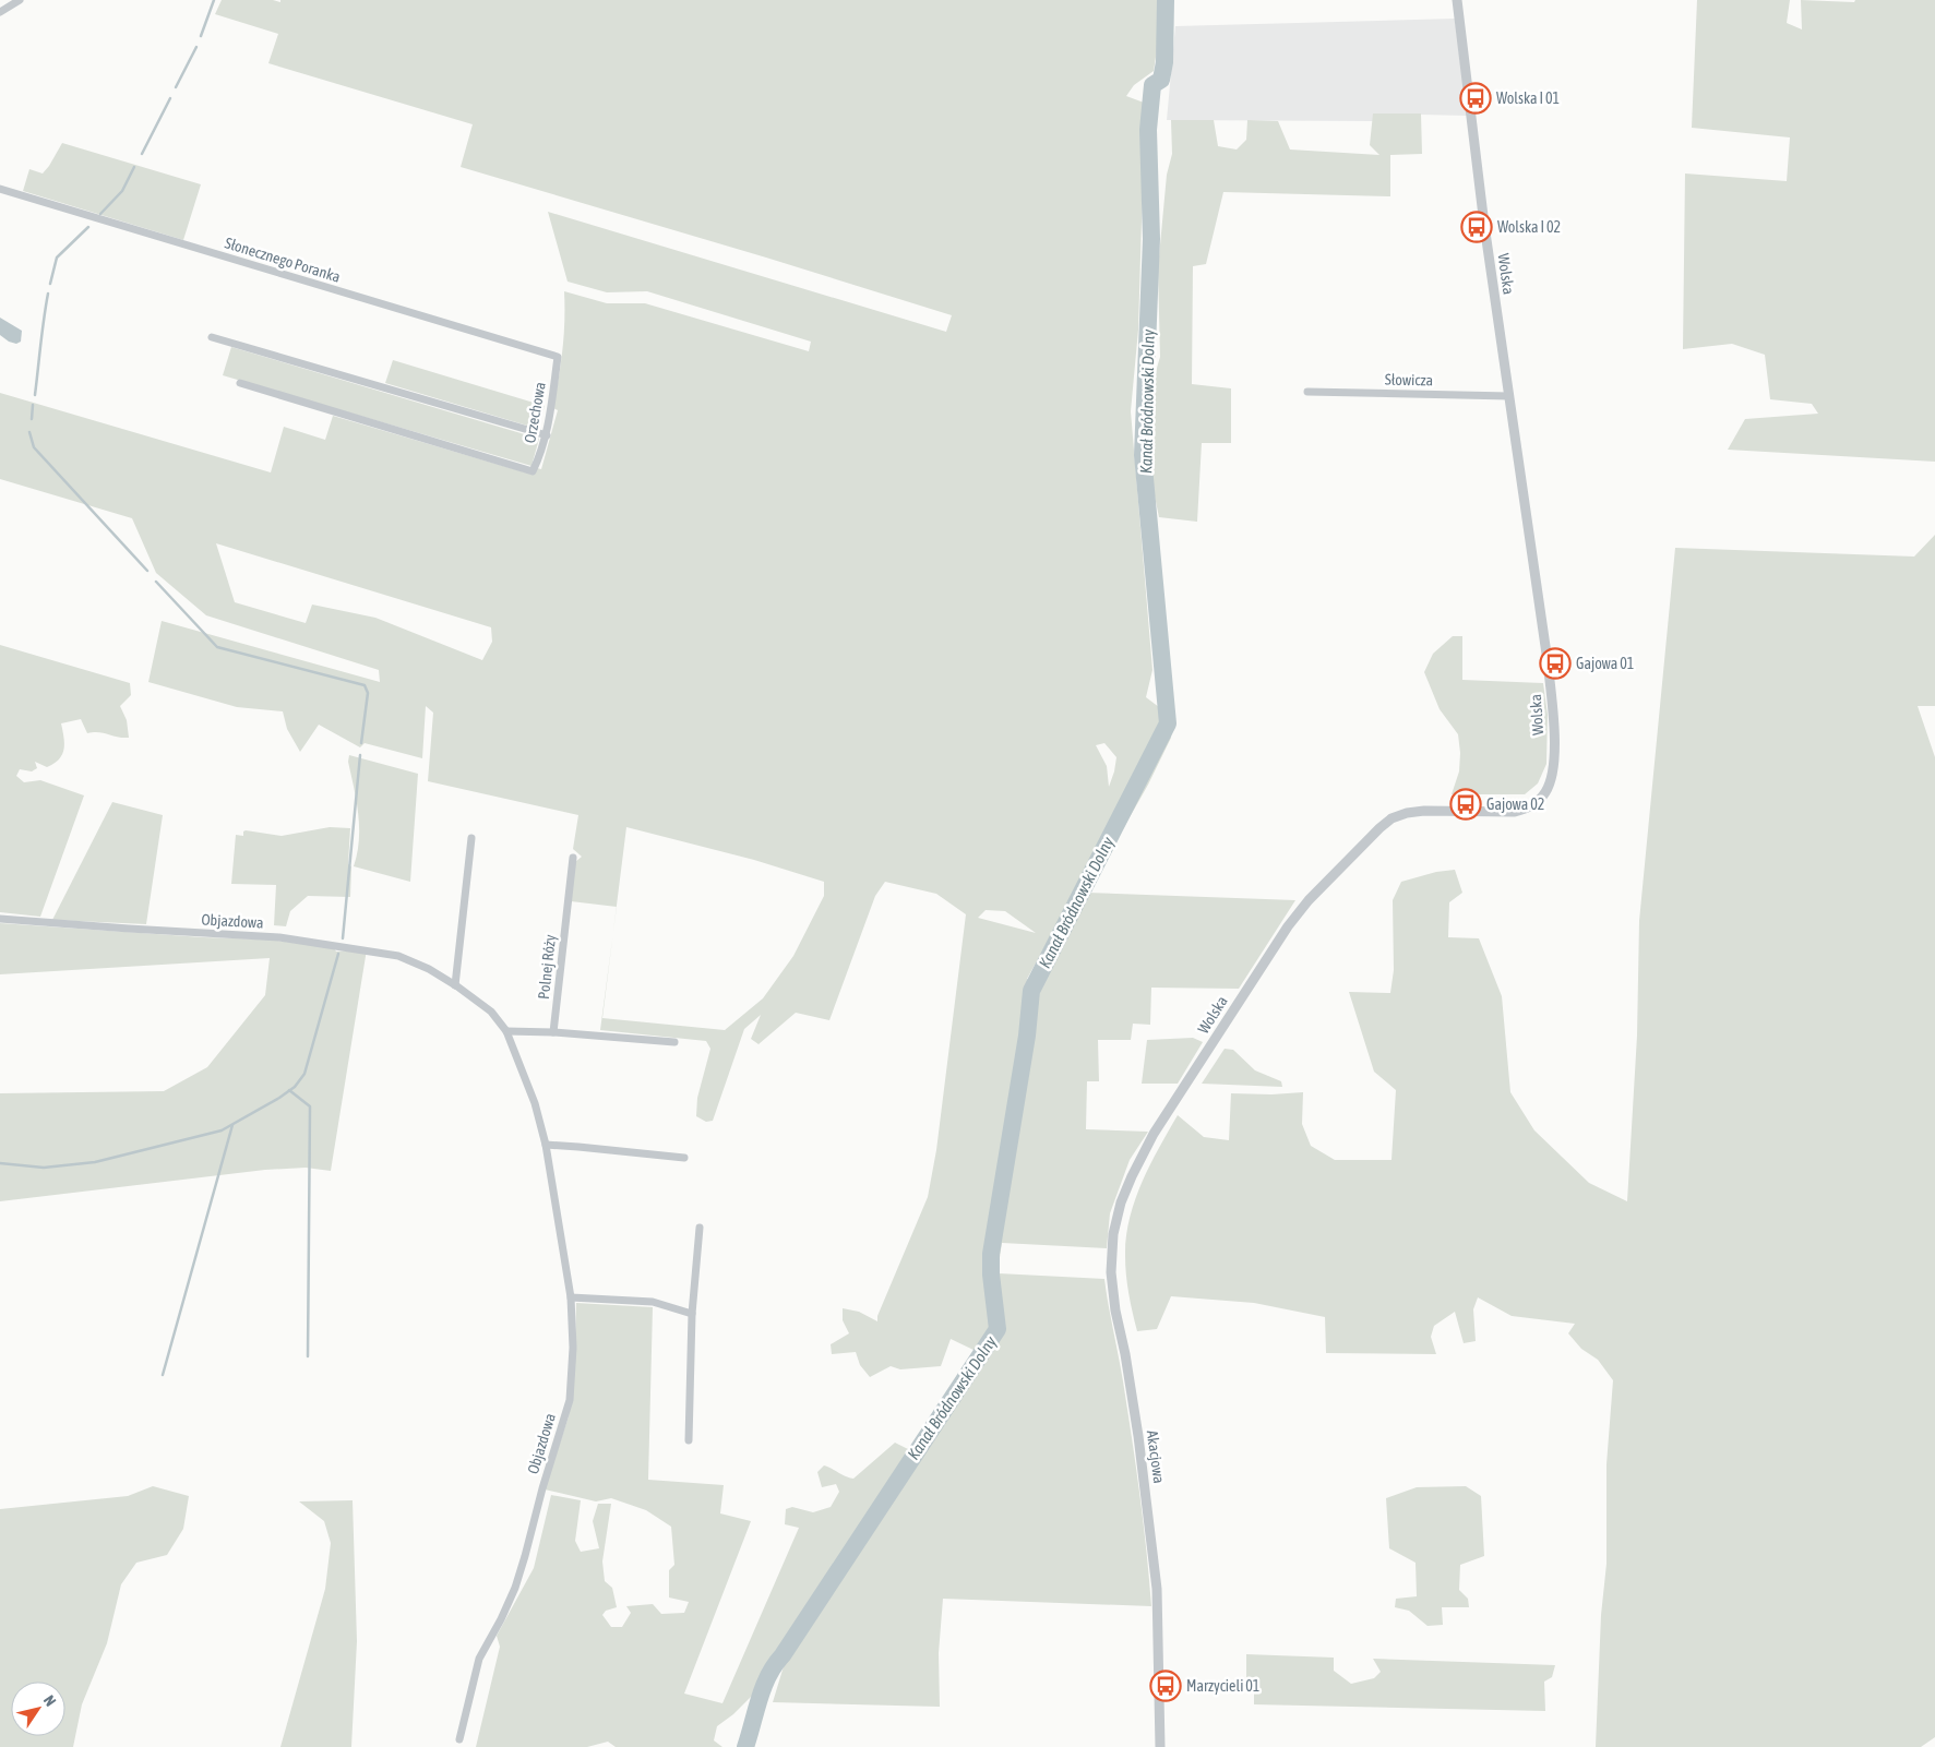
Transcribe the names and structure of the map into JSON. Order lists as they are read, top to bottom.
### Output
{
  "streets": {
    "street": [
      "Słonecznego Poranka",
      "Wolska",
      "Słowicza",
      "Orzechowa",
      "Objazdowa",
      "Polnej Róży",
      "Akacjowa"
    ]
  },
  "crossings": [
    ["Słonecznego Poranka", "Orzechowa"],
    ["Wolska", "Słowicza"],
    ["Wolska", "Akacjowa"]
  ],
  "water": ["Kanał Bródnowski Dolny"],
  "places": {
    "bus stop": [
      "Wolska I 01",
      "Wolska I 02",
      "Gajowa 01",
      "Gajowa 02",
      "Marzycieli 01"
    ]
  },
  "north": "top right"
}
